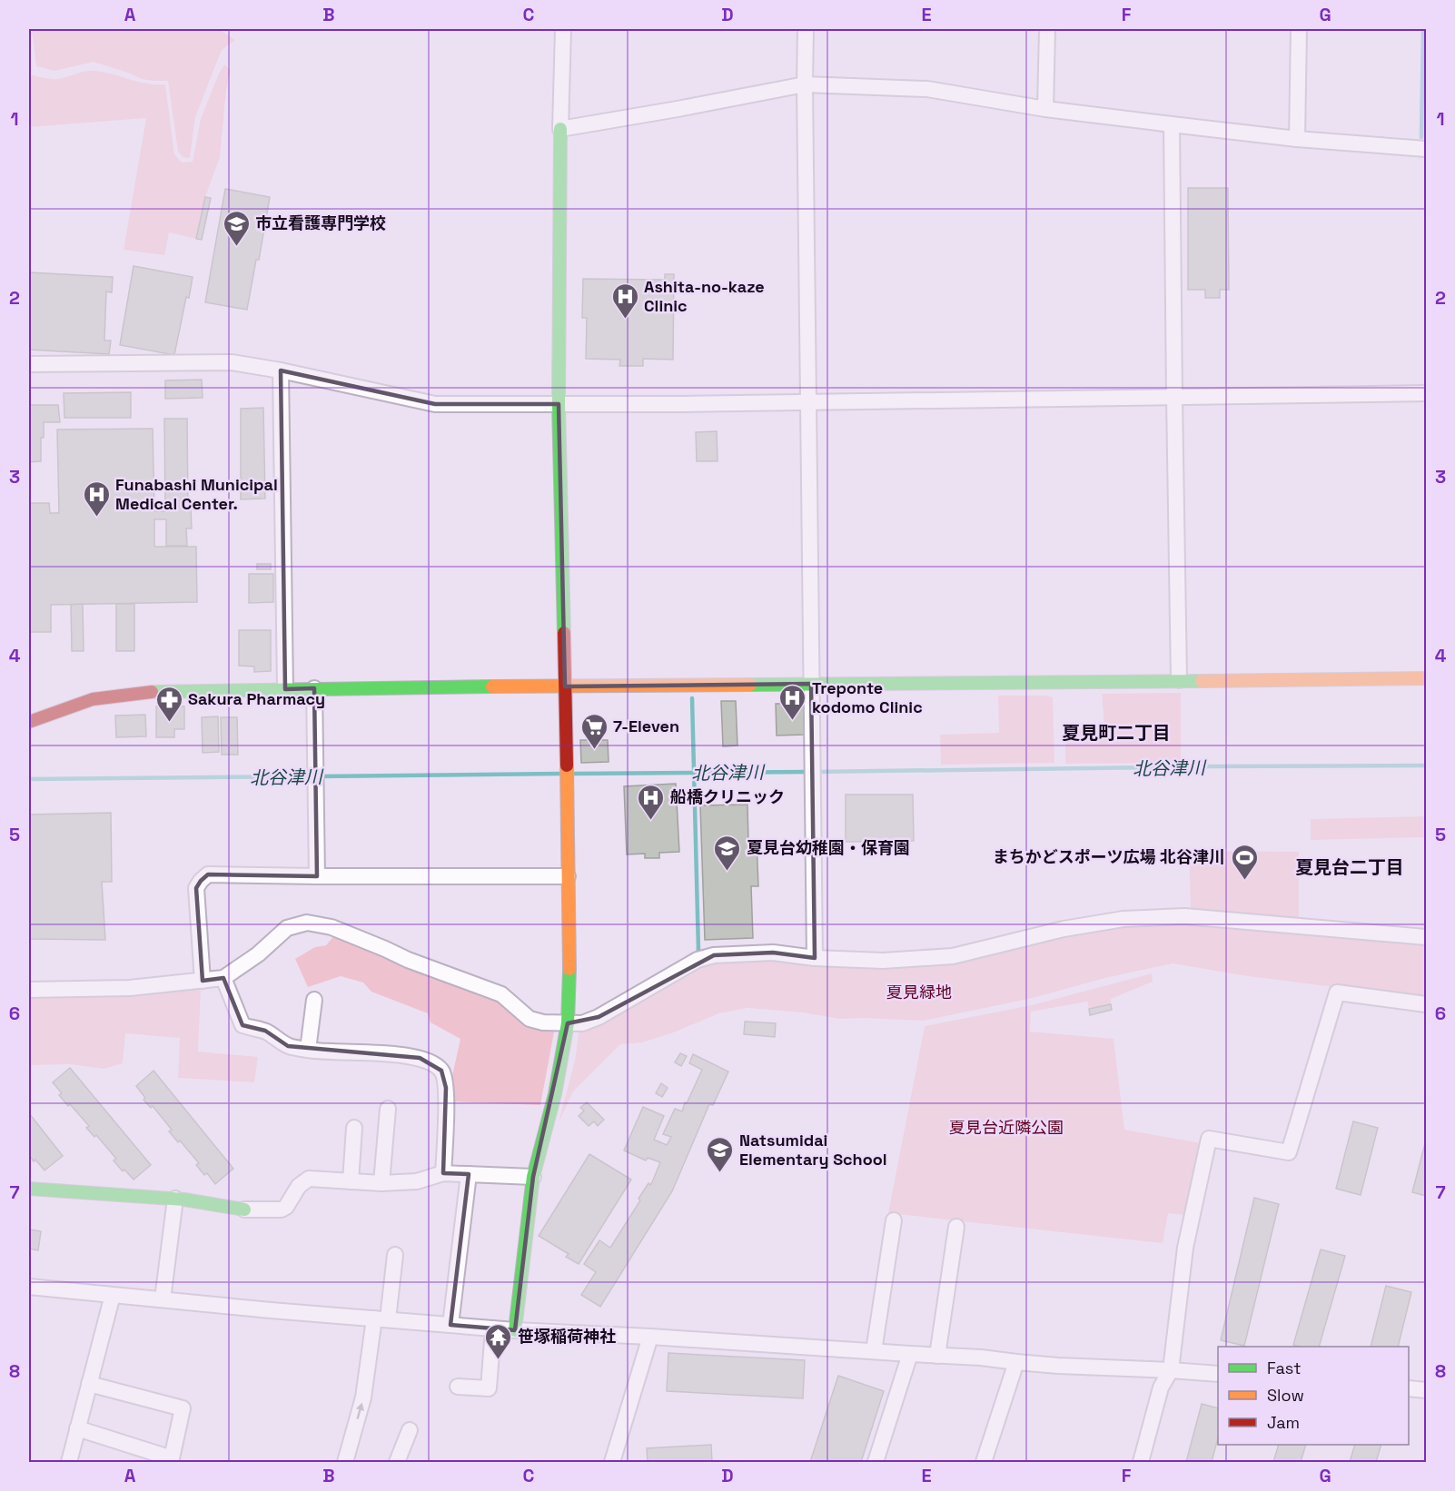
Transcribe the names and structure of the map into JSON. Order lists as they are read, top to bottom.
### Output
{
  "districts": ["夏見町二丁目", "夏見台二丁目"],
  "water": ["北谷津川"],
  "parks": ["夏見緑地", "夏見台近隣公園"],
  "places": {
    "school or university": ["市立看護専門学校", "夏見台幼稚園・保育園", "Natsumidai Elementary School"],
    "hospital": [
      "Ashita-no-kaze Clinic",
      "Funabashi Municipal Medical Center.",
      "Treponte kodomo Clinic",
      "船橋クリニック"
    ],
    "pharmacy": ["Sakura Pharmacy"],
    "supermarket": ["7-Eleven"],
    "sports": ["まちかどスポーツ広場 北谷津川"],
    "temple": ["笹塚稲荷神社"]
  },
  "legend": ["Fast", "Slow", "Jam"],
  "grid": {
    "columns": [
      "A",
      "B",
      "C",
      "D",
      "E",
      "F",
      "G"
    ],
    "rows": [
      "1",
      "2",
      "3",
      "4",
      "5",
      "6",
      "7",
      "8"
    ]
  }
}
